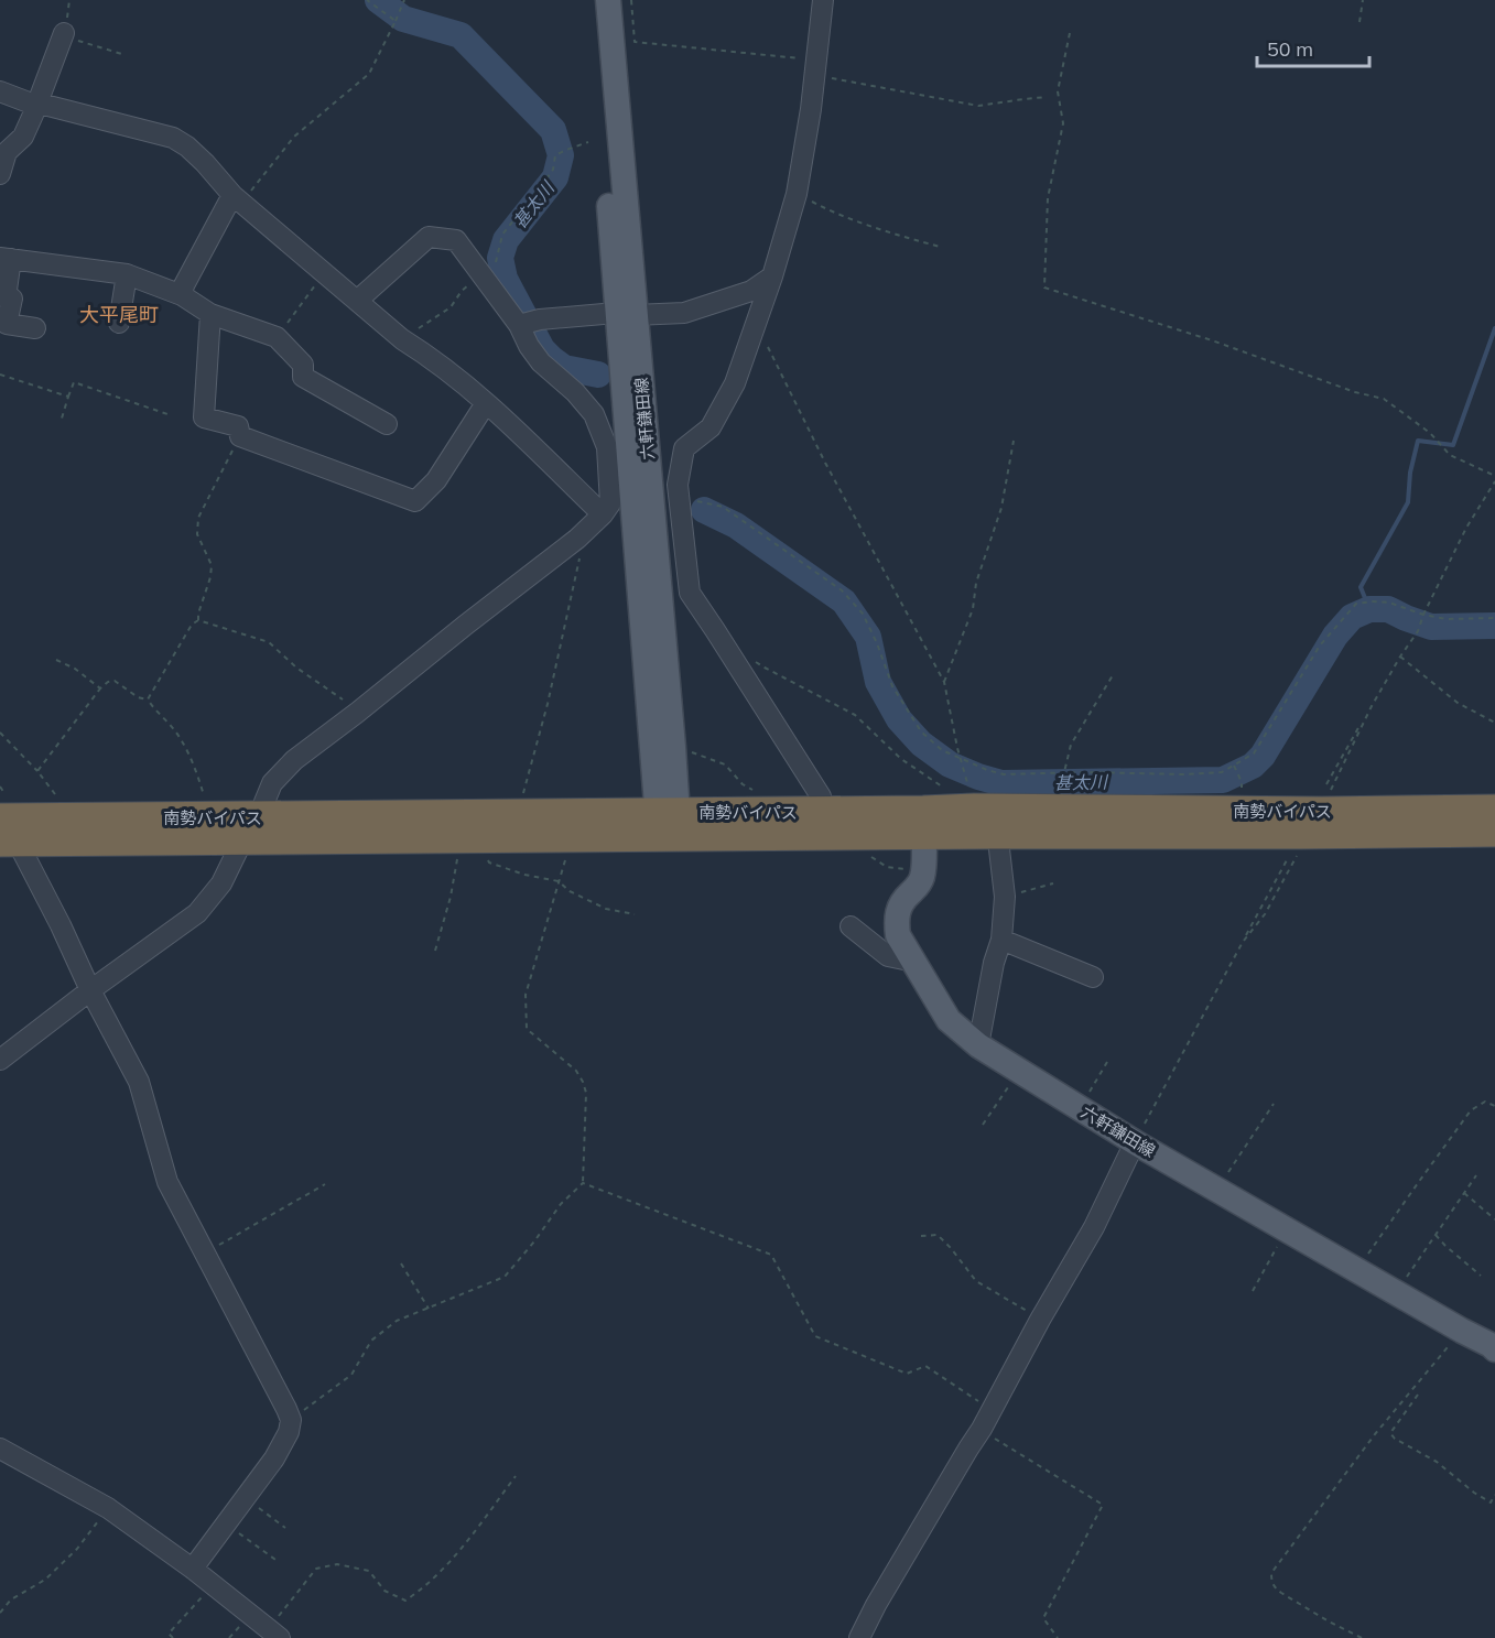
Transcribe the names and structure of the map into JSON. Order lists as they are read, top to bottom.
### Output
{
  "streets": {
    "highway": ["南勢バイパス"],
    "main road": ["六軒鎌田線"]
  },
  "crossings": [
    ["六軒鎌田線", "南勢バイパス"]
  ],
  "districts": ["大平尾町"],
  "water": ["甚太川"],
  "scale_bar": "50 m"
}
